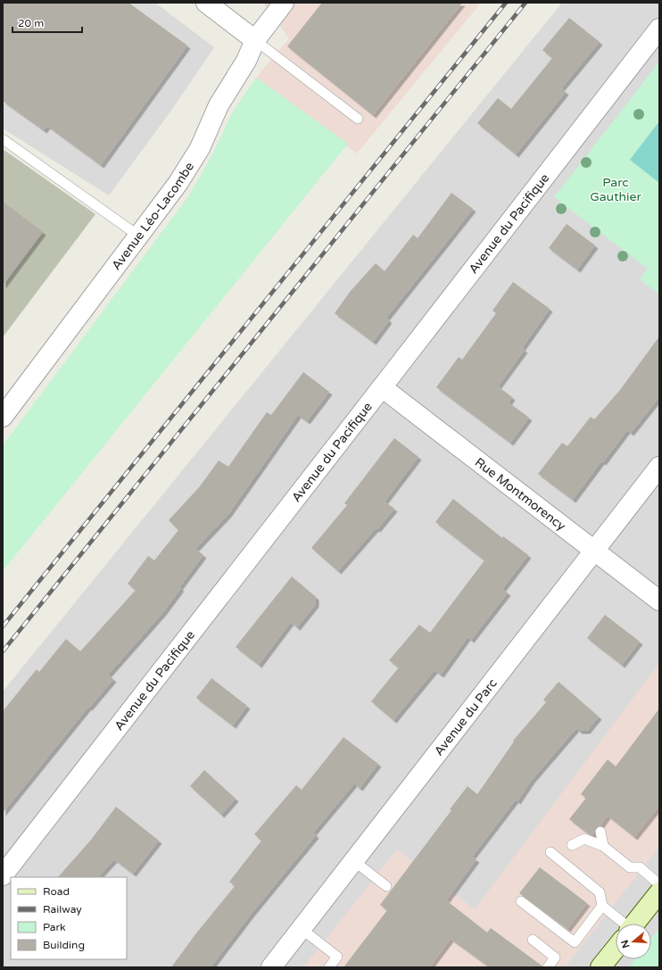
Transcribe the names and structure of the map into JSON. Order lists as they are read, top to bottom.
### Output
{
  "streets": {
    "street": [
      "Avenue Léo-Lacombe",
      "Avenue du Pacifique",
      "Rue Montmorency",
      "Avenue du Parc"
    ]
  },
  "crossings": [
    ["Avenue du Pacifique", "Rue Montmorency"],
    ["Rue Montmorency", "Avenue du Parc"]
  ],
  "parks": ["Parc Gauthier"],
  "legend": [
    "Road",
    "Railway",
    "Park",
    "Building"
  ],
  "scale_bar": "20 m",
  "north": "left"
}
